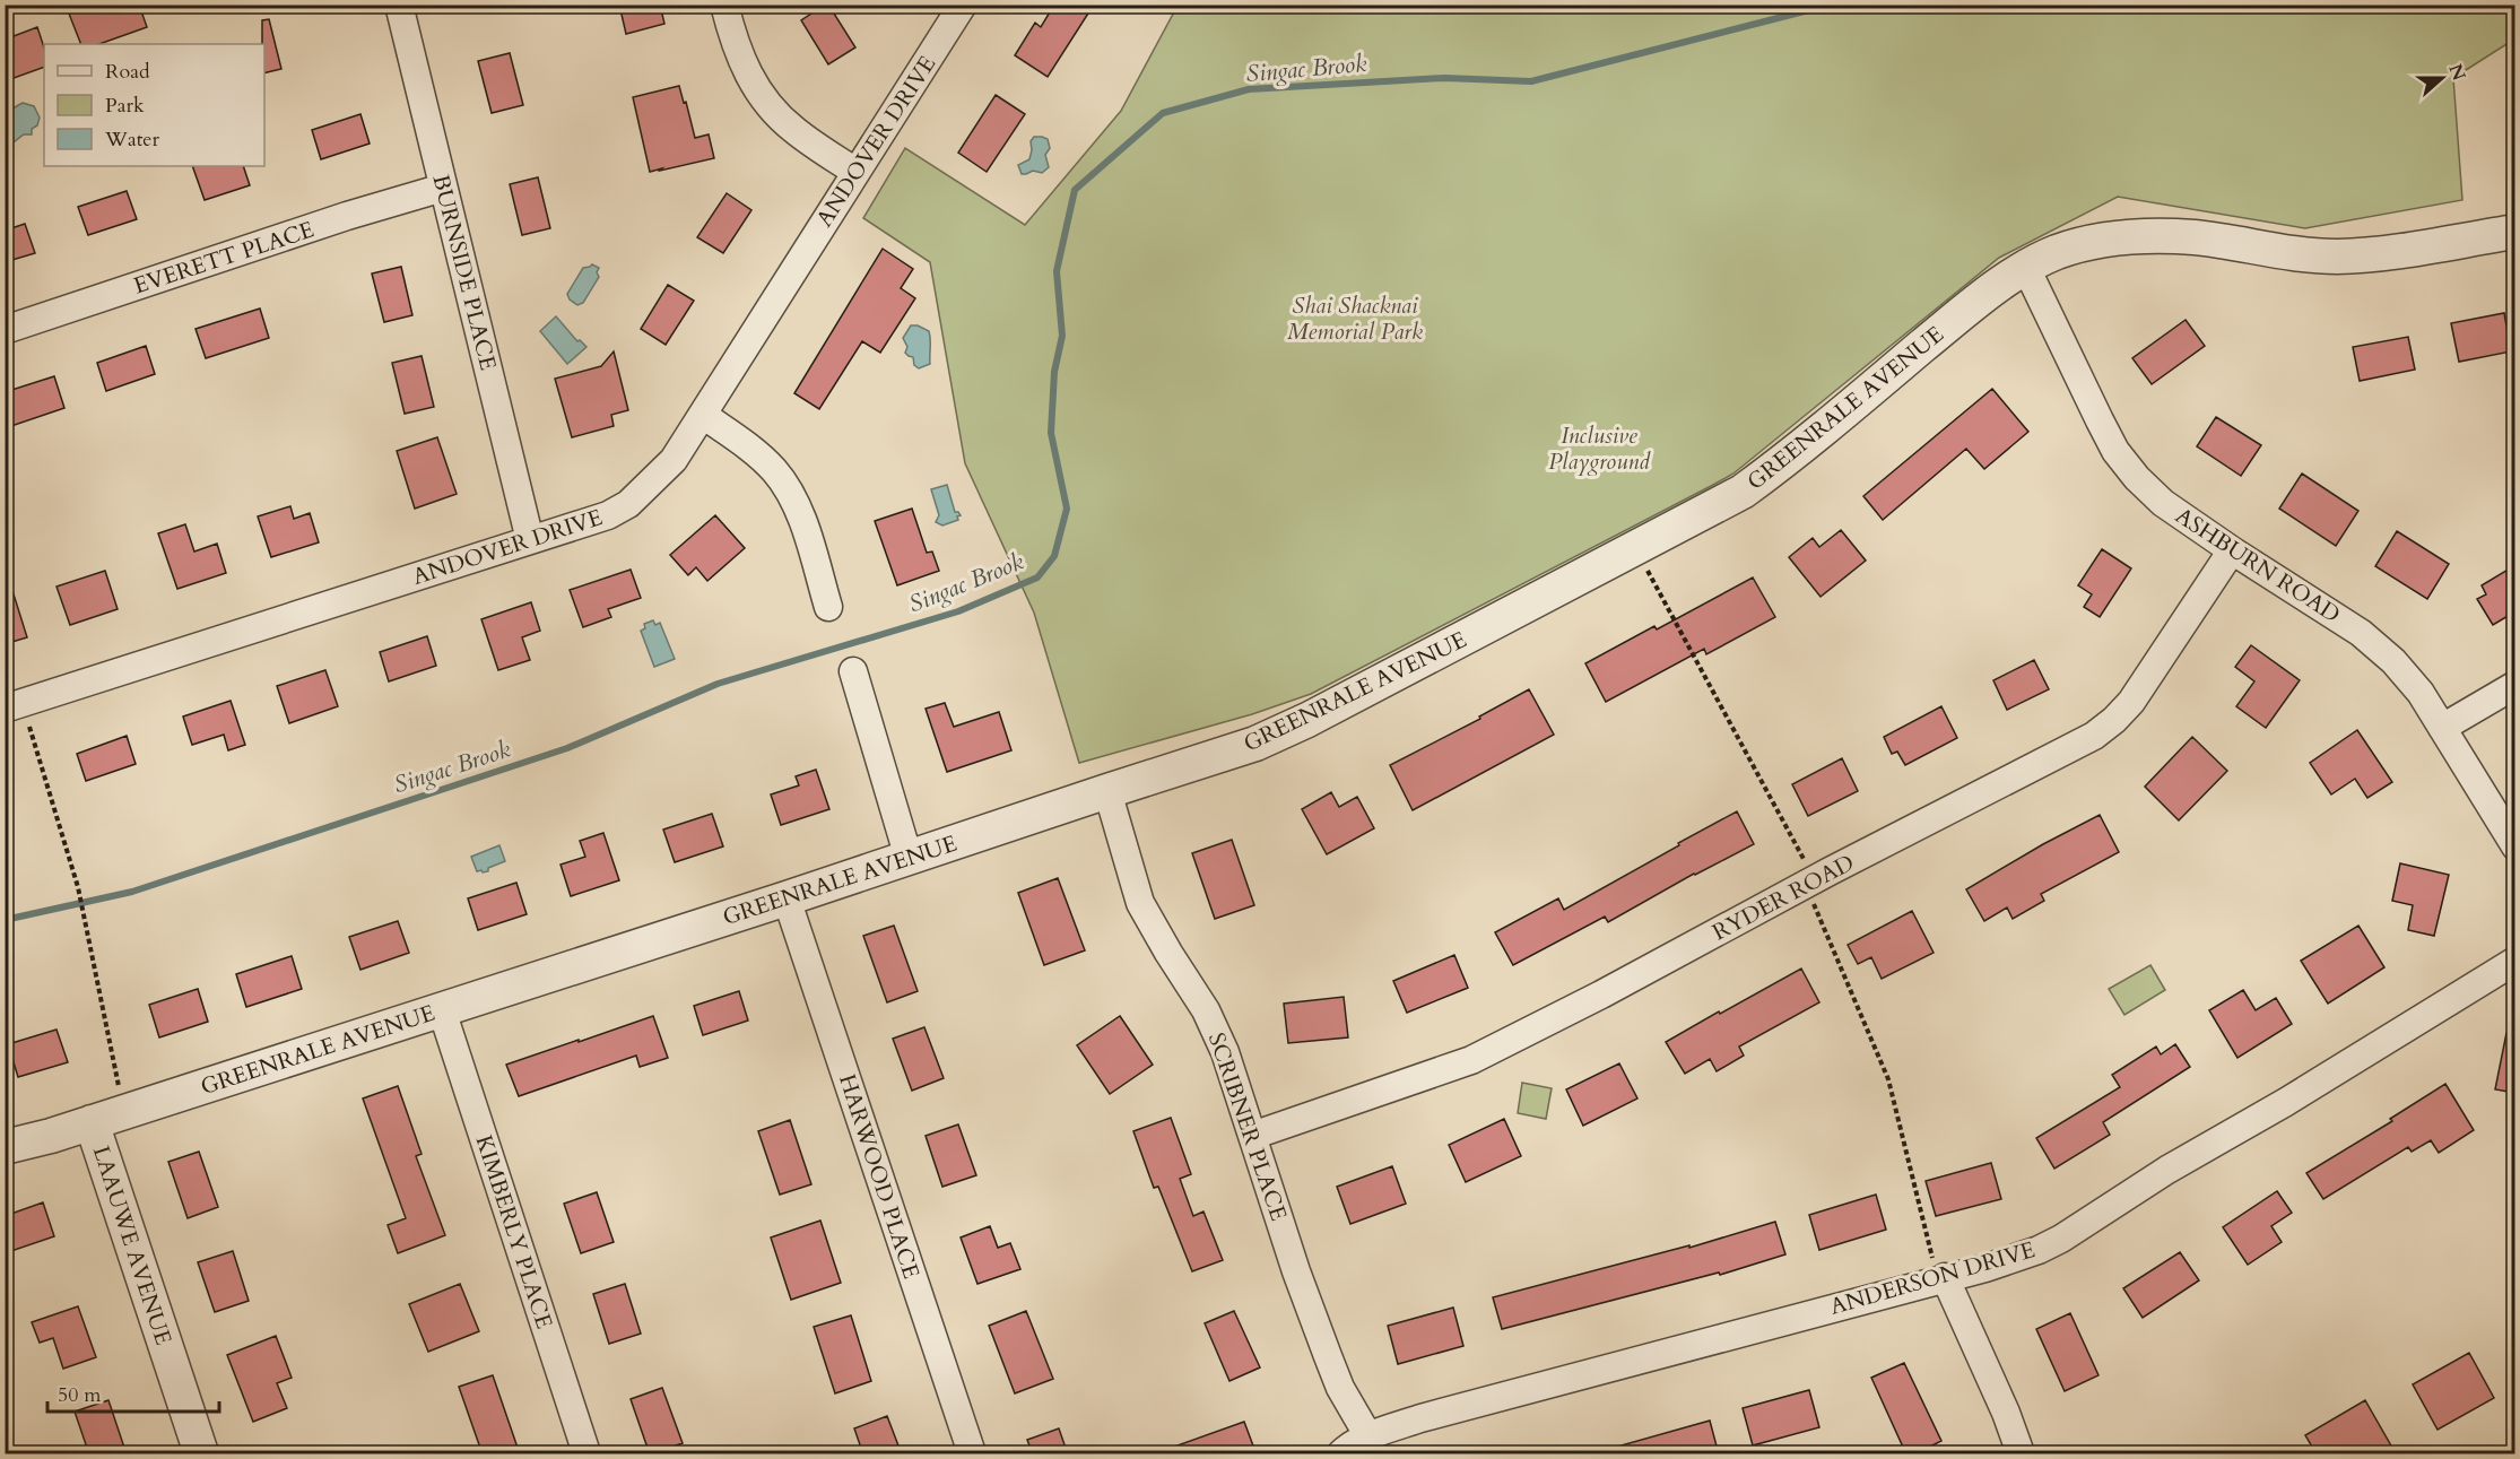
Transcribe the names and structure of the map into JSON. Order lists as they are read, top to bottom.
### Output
{
  "streets": {
    "street": [
      "ANDOVER DRIVE",
      "EVERETT PLACE",
      "BURNSIDE PLACE",
      "GREENRALE AVENUE",
      "ASHBURN ROAD",
      "RYDER ROAD",
      "SCRIBNER PLACE",
      "HARWOOD PLACE",
      "KIMBERLY PLACE",
      "LAAUWE AVENUE",
      "ANDERSON DRIVE"
    ]
  },
  "crossings": [
    ["ANDOVER DRIVE", "BURNSIDE PLACE"],
    ["EVERETT PLACE", "BURNSIDE PLACE"],
    ["GREENRALE AVENUE", "ASHBURN ROAD"],
    ["GREENRALE AVENUE", "SCRIBNER PLACE"],
    ["GREENRALE AVENUE", "HARWOOD PLACE"],
    ["GREENRALE AVENUE", "KIMBERLY PLACE"],
    ["GREENRALE AVENUE", "LAAUWE AVENUE"],
    ["ASHBURN ROAD", "RYDER ROAD"],
    ["RYDER ROAD", "SCRIBNER PLACE"],
    ["SCRIBNER PLACE", "ANDERSON DRIVE"]
  ],
  "water": ["Singac Brook"],
  "parks": ["Shai Shacknai Memorial Park", "Inclusive Playground"],
  "legend": ["Road", "Park", "Water"],
  "scale_bar": "50 m",
  "north": "right"
}
